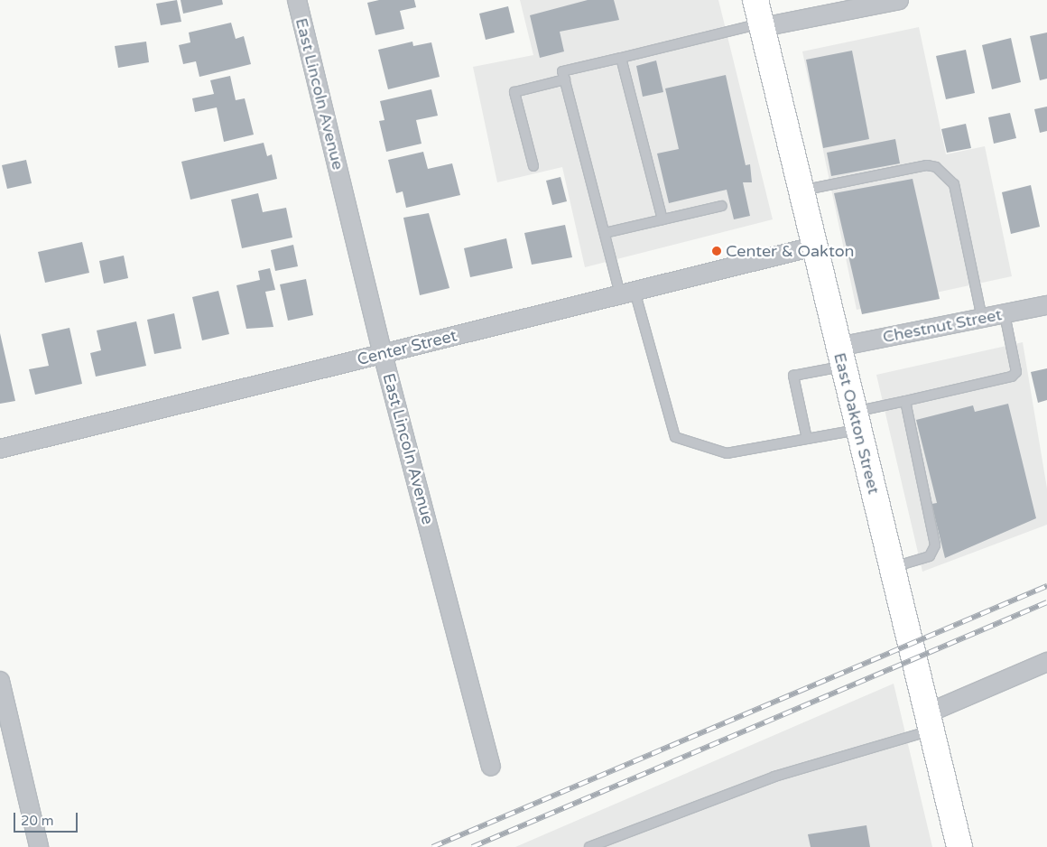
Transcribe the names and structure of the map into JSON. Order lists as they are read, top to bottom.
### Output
{
  "streets": {
    "main road": ["East Oakton Street"],
    "street": ["East Lincoln Avenue", "Chestnut Street", "Center Street"]
  },
  "crossings": [
    ["East Lincoln Avenue", "Center Street"],
    ["Chestnut Street", "East Oakton Street"],
    ["Center Street", "East Oakton Street"]
  ],
  "places": ["Center & Oakton"],
  "scale_bar": "20 m"
}
